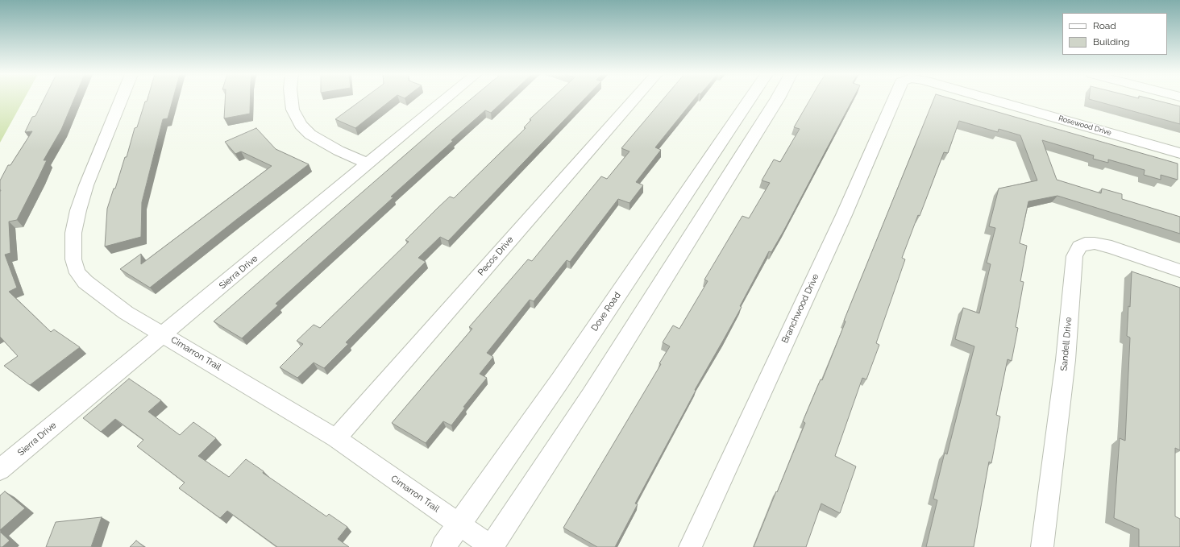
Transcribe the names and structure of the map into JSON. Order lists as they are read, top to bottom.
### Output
{
  "streets": {
    "main road": ["Dove Road"],
    "street": [
      "Rosewood Drive",
      "Pecos Drive",
      "Sierra Drive",
      "Branchwood Drive",
      "Sandell Drive",
      "Cimarron Trail"
    ]
  },
  "crossings": [
    ["Pecos Drive", "Cimarron Trail"],
    ["Sierra Drive", "Cimarron Trail"],
    ["Dove Road", "Cimarron Trail"]
  ],
  "legend": ["Road", "Building"]
}
